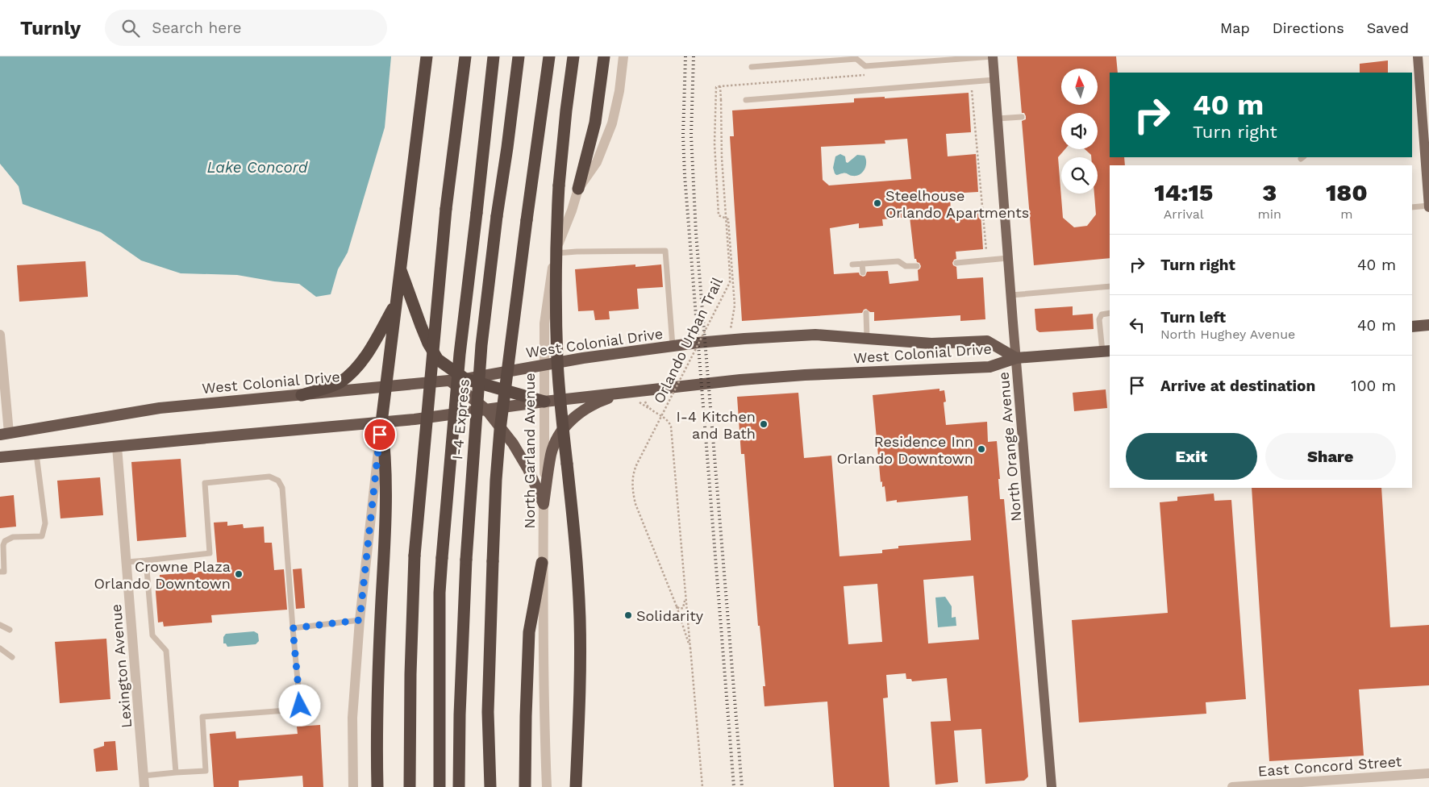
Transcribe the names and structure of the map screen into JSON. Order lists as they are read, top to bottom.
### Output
{
  "streets": {
    "highway": ["West Colonial Drive", "I-4 Express"],
    "main road": ["North Orange Avenue"],
    "street": ["North Garland Avenue", "Lexington Avenue", "East Concord Street"],
    "path": ["Orlando Urban Trail"]
  },
  "crossings": [
    ["West Colonial Drive", "North Orange Avenue"],
    ["West Colonial Drive", "North Garland Avenue"],
    ["West Colonial Drive", "Lexington Avenue"]
  ],
  "water": ["Lake Concord"],
  "places": [
    "Steelhouse Orlando Apartments",
    "I-4 Kitchen and Bath",
    "Residence Inn Orlando Downtown",
    "Crowne Plaza Orlando Downtown",
    "Solidarity"
  ],
  "north": "top",
  "page": {
    "header": "Turnly",
    "search": "Search here",
    "nav": ["Map", "Directions", "Saved"],
    "turn": ["40 m", "Turn right"],
    "eta": [
      "14:15",
      "Arrival",
      "3",
      "min",
      "180",
      "m"
    ],
    "list": [
      {
        "name": "Turn right",
        "value": "40 m"
      },
      {
        "name": "Turn left",
        "note": "North Hughey Avenue",
        "value": "40 m"
      },
      {
        "name": "Arrive at destination",
        "value": "100 m"
      }
    ],
    "buttons": ["Exit", "Share"]
  }
}
